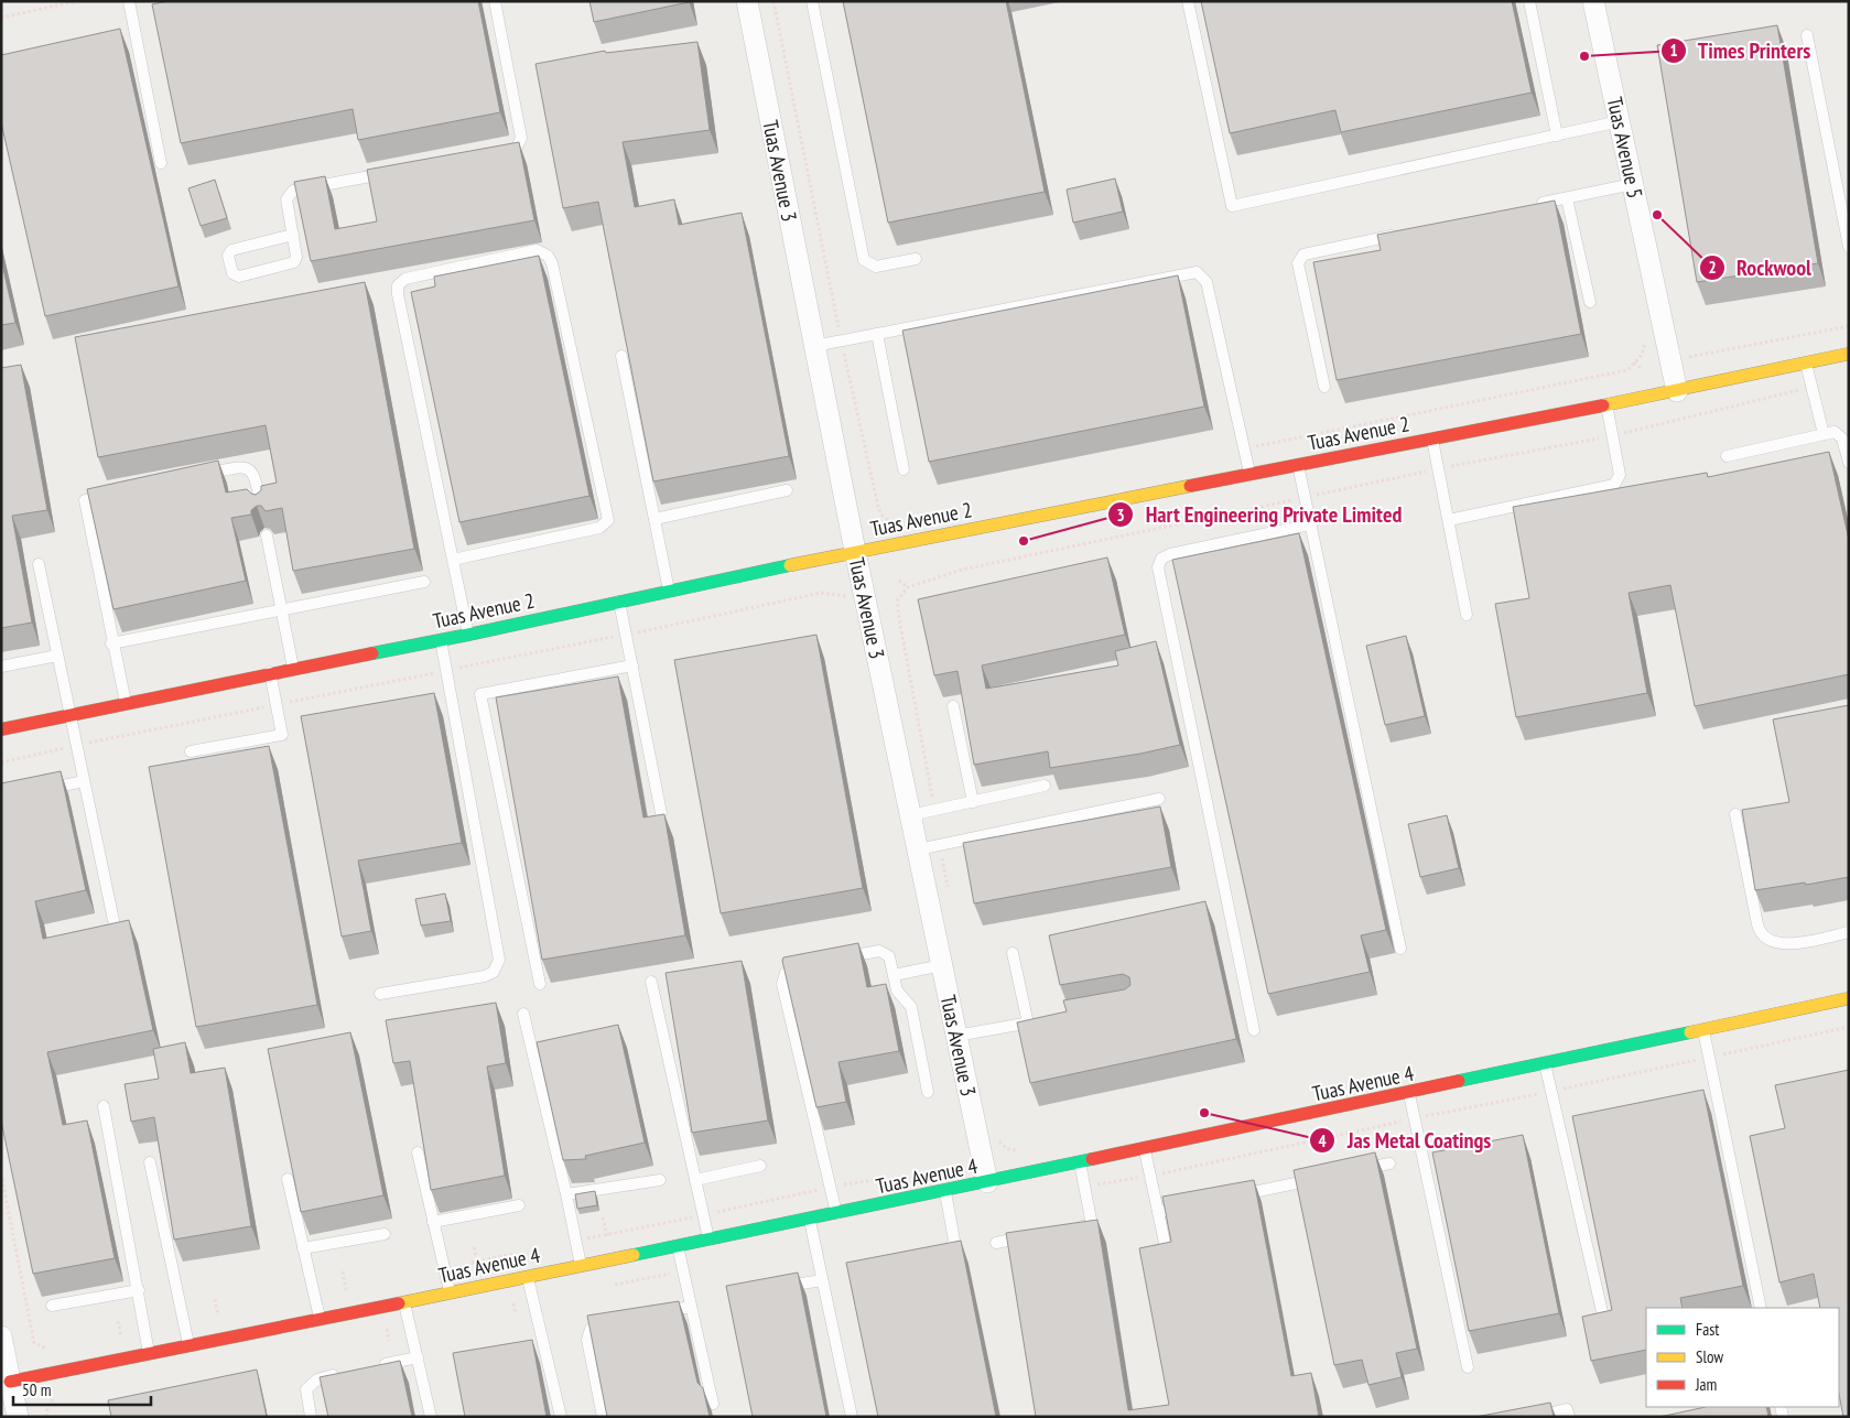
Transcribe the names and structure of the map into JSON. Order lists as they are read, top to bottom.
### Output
{
  "streets": {
    "street": [
      "Tuas Avenue 5",
      "Tuas Avenue 3",
      "Tuas Avenue 2",
      "Tuas Avenue 4"
    ]
  },
  "crossings": [
    ["Tuas Avenue 5", "Tuas Avenue 2"],
    ["Tuas Avenue 3", "Tuas Avenue 2"],
    ["Tuas Avenue 3", "Tuas Avenue 4"]
  ],
  "places": [
    "Times Printers",
    "Rockwool",
    "Hart Engineering Private Limited",
    "Jas Metal Coatings"
  ],
  "legend": ["Fast", "Slow", "Jam"],
  "scale_bar": "50 m"
}
